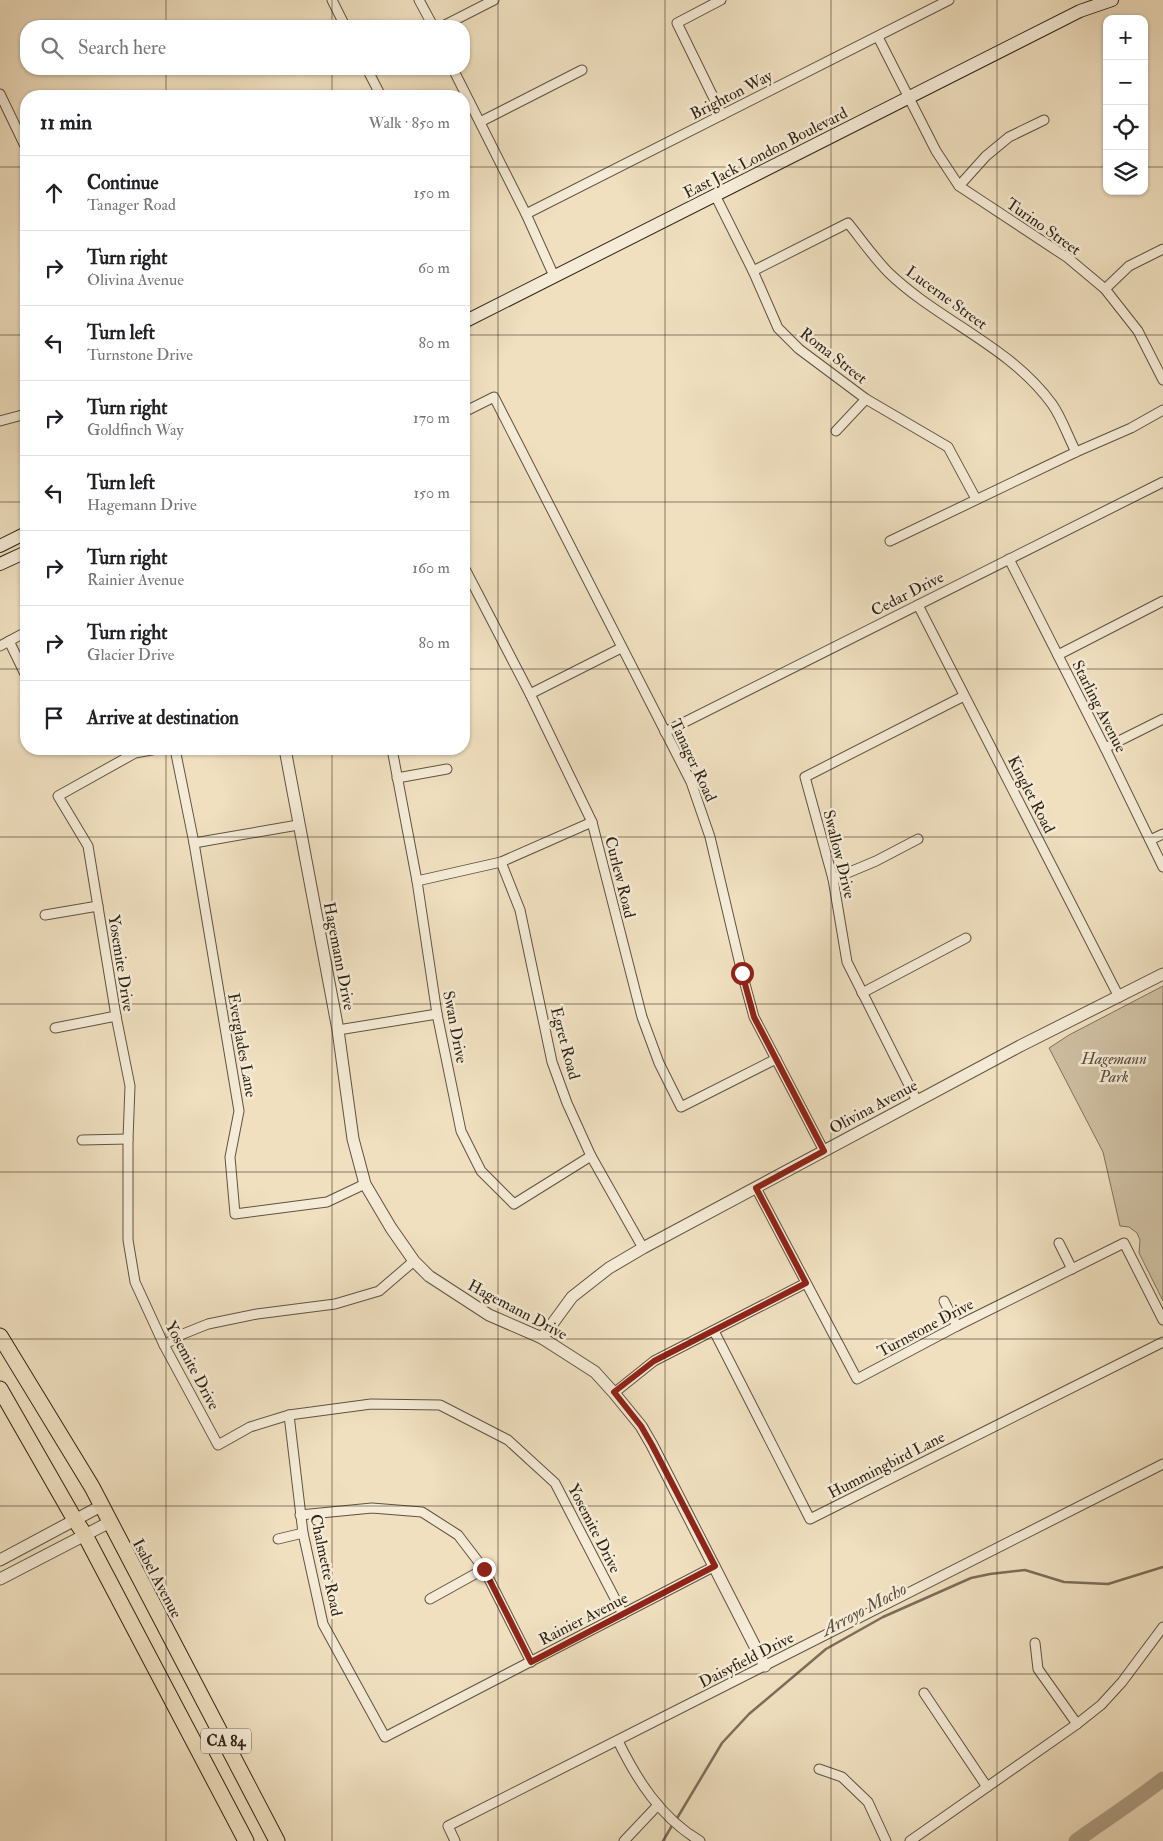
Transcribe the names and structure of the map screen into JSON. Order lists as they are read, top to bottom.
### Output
{
  "streets": {
    "highway": ["Isabel Avenue", "CA 84"],
    "main road": ["East Jack London Boulevard"],
    "street": [
      "Brighton Way",
      "Turino Street",
      "Lucerne Street",
      "Roma Street",
      "Cedar Drive",
      "Starling Avenue",
      "Tanager Road",
      "Kinglet Road",
      "Swallow Drive",
      "Curlew Road",
      "Hagemann Drive",
      "Yosemite Drive",
      "Swan Drive",
      "Egret Road",
      "Everglades Lane",
      "Olivina Avenue",
      "Turnstone Drive",
      "Hummingbird Lane",
      "Chalmette Road",
      "Rainier Avenue",
      "Daisyfield Drive"
    ]
  },
  "crossings": [
    ["Brighton Way", "Turino Street"],
    ["East Jack London Boulevard", "Turino Street"],
    ["East Jack London Boulevard", "Roma Street"],
    ["Lucerne Street", "Roma Street"],
    ["Cedar Drive", "Starling Avenue"],
    ["Cedar Drive", "Tanager Road"],
    ["Cedar Drive", "Kinglet Road"],
    ["Tanager Road", "Curlew Road"],
    ["Tanager Road", "Olivina Avenue"],
    ["Kinglet Road", "Swallow Drive"],
    ["Kinglet Road", "Olivina Avenue"],
    ["Swallow Drive", "Olivina Avenue"],
    ["Hagemann Drive", "Everglades Lane"],
    ["Hagemann Drive", "Olivina Avenue"],
    ["Hagemann Drive", "Rainier Avenue"],
    ["Hagemann Drive", "Daisyfield Drive"],
    ["Yosemite Drive", "Chalmette Road"],
    ["Yosemite Drive", "Rainier Avenue"],
    ["Swan Drive", "Egret Road"],
    ["Egret Road", "Olivina Avenue"],
    ["Olivina Avenue", "Turnstone Drive"],
    ["Chalmette Road", "Rainier Avenue"]
  ],
  "water": ["Arroyo Mocho"],
  "parks": ["Hagemann Park"],
  "page": {
    "map_buttons": ["+", "−"],
    "search": "Search here",
    "heading": ["11 min", "Walk · 850 m"],
    "list": [
      ["Continue", "Tanager Road", "150 m"],
      ["Turn right", "Olivina Avenue", "60 m"],
      ["Turn left", "Turnstone Drive", "80 m"],
      ["Turn right", "Goldfinch Way", "170 m"],
      ["Turn left", "Hagemann Drive", "150 m"],
      ["Turn right", "Rainier Avenue", "160 m"],
      ["Turn right", "Glacier Drive", "80 m"],
      "Arrive at destination"
    ]
  }
}
